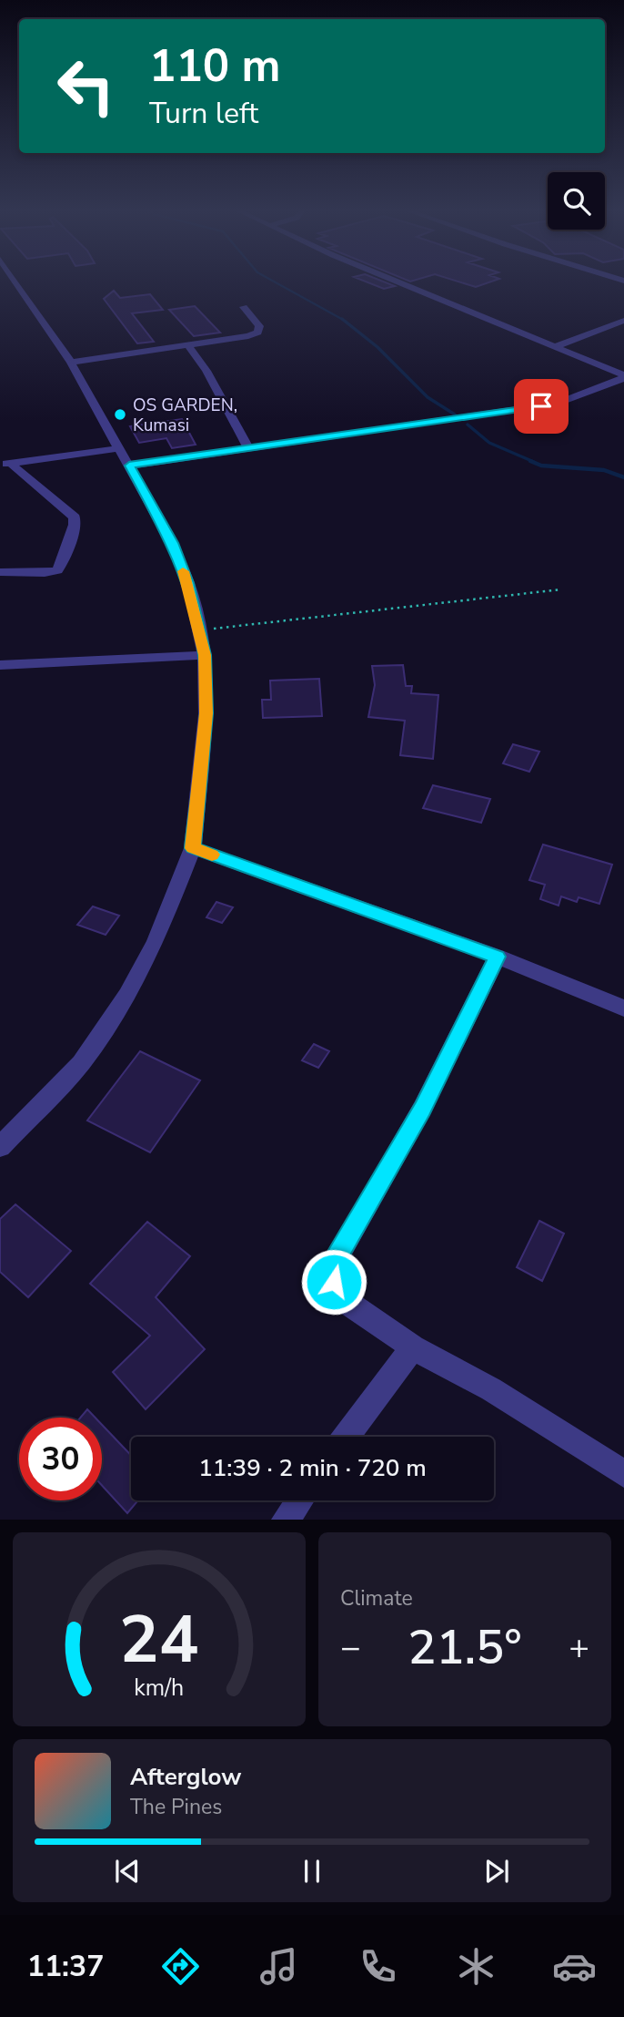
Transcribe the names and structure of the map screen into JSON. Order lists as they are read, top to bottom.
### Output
{
  "places": ["OS GARDEN, Kumasi"],
  "page": {
    "turn": ["110 m", "Turn left"],
    "limit": "30",
    "trip": "11:39 · 2 min · 720 m",
    "tile": "Climate",
    "heat": ["−", "21.5°", "+"],
    "song": ["Afterglow", "The Pines"],
    "tabs": "11:37",
    "gauge": ["24", "km/h"]
  }
}
